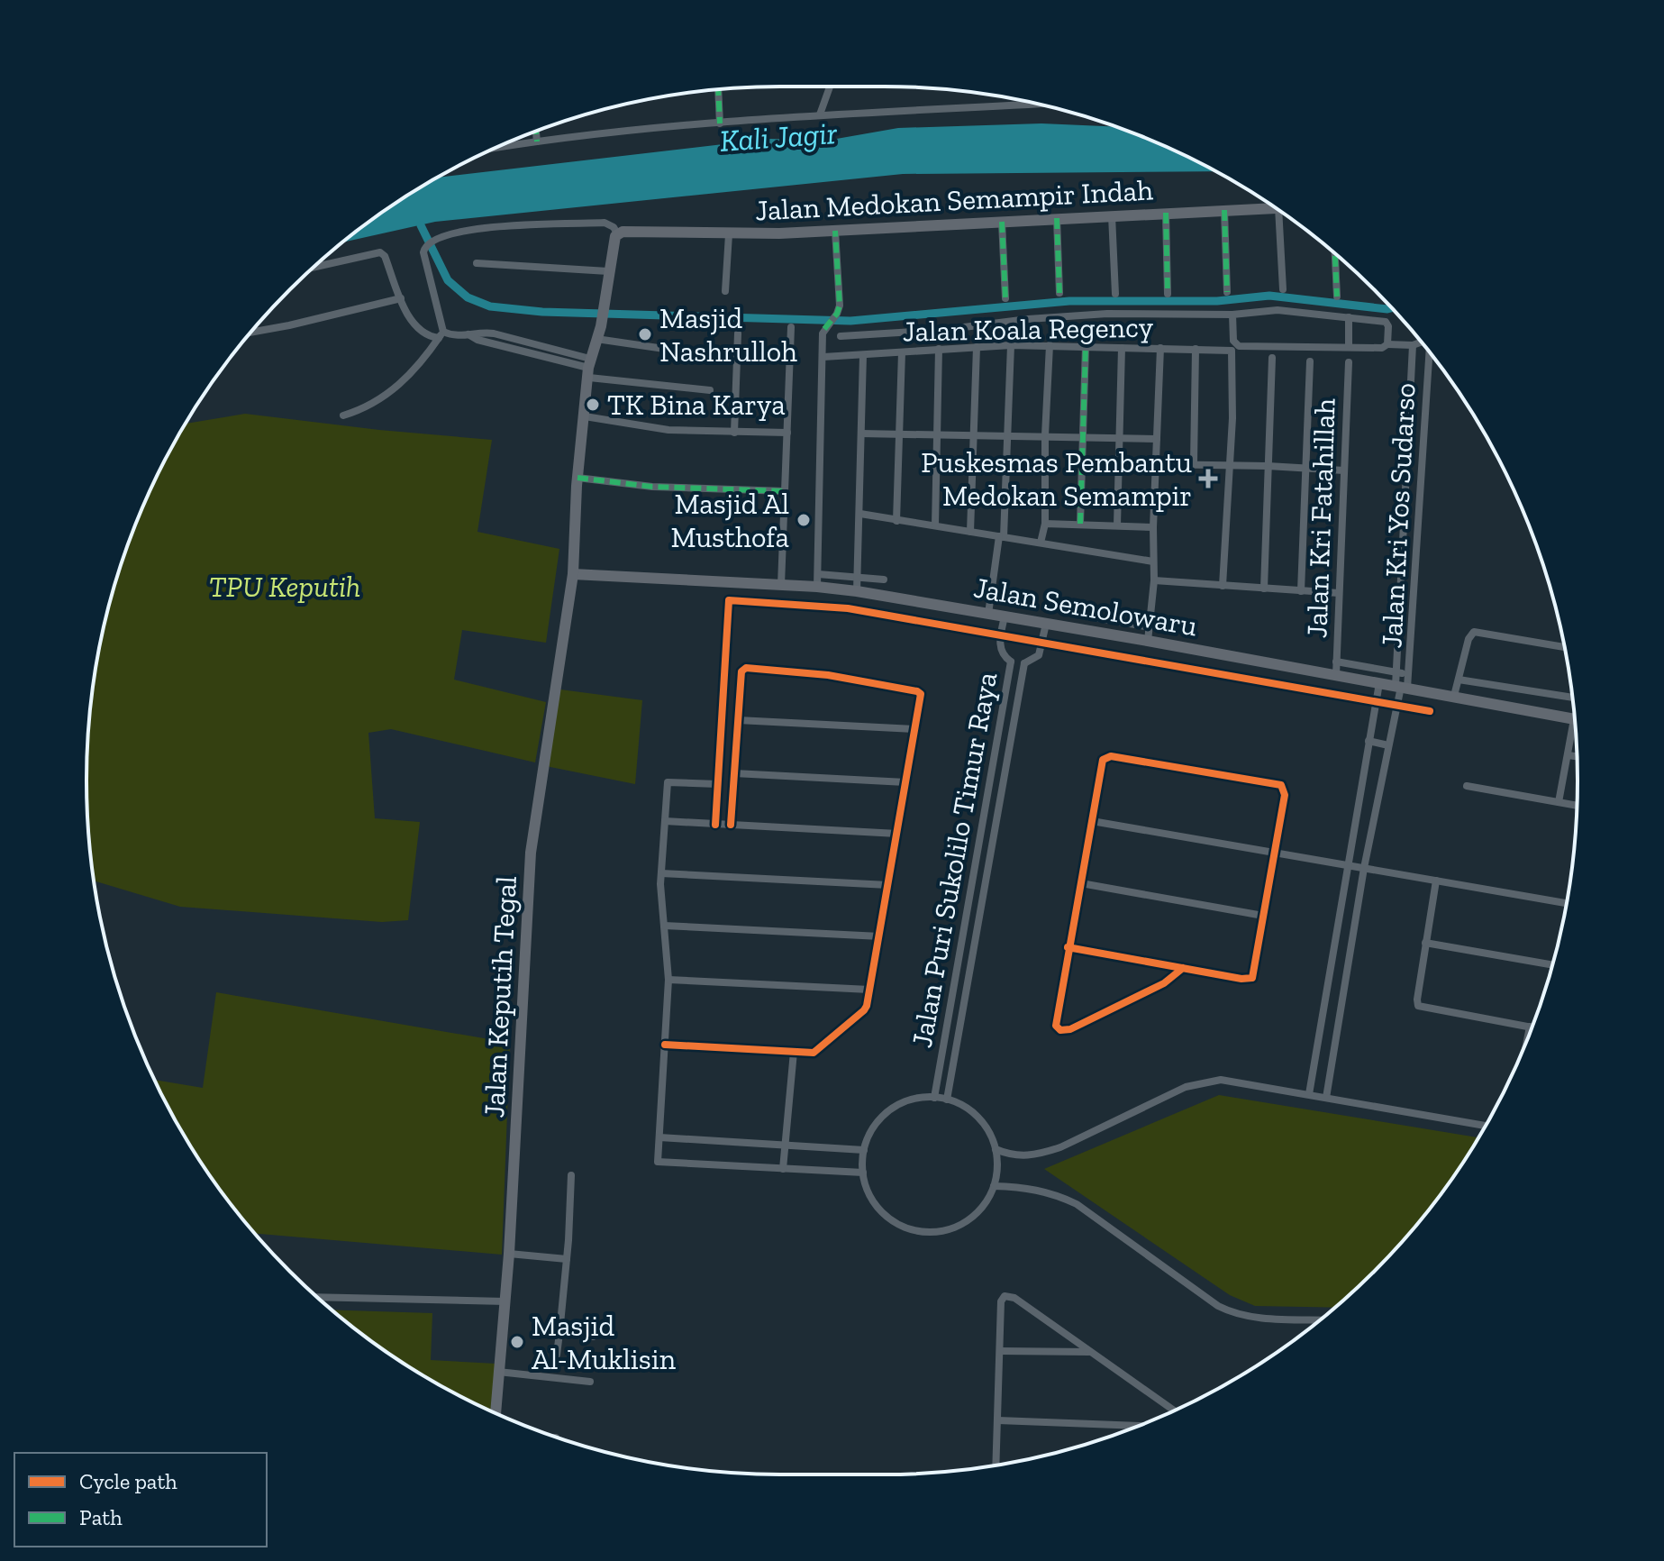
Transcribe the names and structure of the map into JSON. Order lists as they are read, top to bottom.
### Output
{
  "streets": {
    "main road": ["Jalan Medokan Semampir Indah", "Jalan Semolowaru", "Jalan Keputih Tegal"],
    "street": [
      "Jalan Koala Regency",
      "Jalan Kri Yos Sudarso",
      "Jalan Kri Fatahillah",
      "Jalan Puri Sukolilo Timur Raya"
    ]
  },
  "crossings": [
    ["Jalan Medokan Semampir Indah", "Jalan Keputih Tegal"],
    ["Jalan Koala Regency", "Jalan Kri Yos Sudarso"],
    ["Jalan Kri Yos Sudarso", "Jalan Semolowaru"],
    ["Jalan Kri Fatahillah", "Jalan Semolowaru"],
    ["Jalan Semolowaru", "Jalan Keputih Tegal"]
  ],
  "water": ["Kali Jagir"],
  "parks": ["TPU Keputih"],
  "places": {
    "other": [
      "Masjid Nashrulloh",
      "TK Bina Karya",
      "Masjid Al Musthofa",
      "Masjid Al-Muklisin"
    ],
    "health": ["Puskesmas Pembantu Medokan Semampir"]
  },
  "legend": ["Cycle path", "Path"]
}
